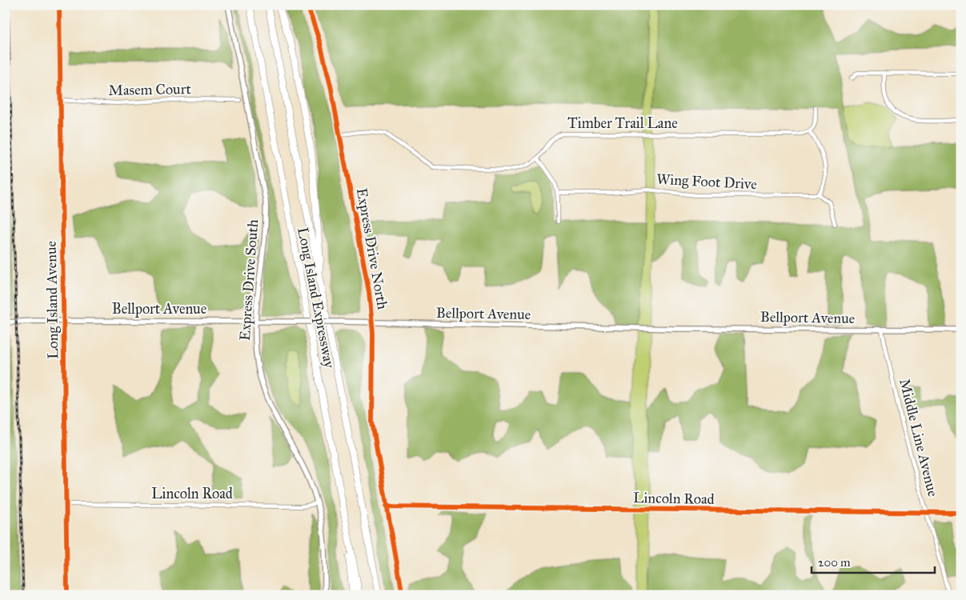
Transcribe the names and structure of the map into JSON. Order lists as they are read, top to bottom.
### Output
{
  "streets": {
    "highway": ["Long Island Expressway"],
    "main road": [
      "Express Drive North",
      "Express Drive South",
      "Long Island Avenue",
      "Bellport Avenue"
    ],
    "street": [
      "Masem Court",
      "Timber Trail Lane",
      "Wing Foot Drive",
      "Middle Line Avenue",
      "Lincoln Road"
    ]
  },
  "crossings": [
    ["Masem Court", "Long Island Avenue"],
    ["Timber Trail Lane", "Express Drive North"],
    ["Express Drive North", "Bellport Avenue"],
    ["Express Drive North", "Lincoln Road"],
    ["Express Drive South", "Bellport Avenue"],
    ["Express Drive South", "Lincoln Road"],
    ["Long Island Avenue", "Bellport Avenue"],
    ["Long Island Avenue", "Lincoln Road"],
    ["Bellport Avenue", "Middle Line Avenue"],
    ["Middle Line Avenue", "Lincoln Road"]
  ],
  "scale_bar": "200 m"
}
